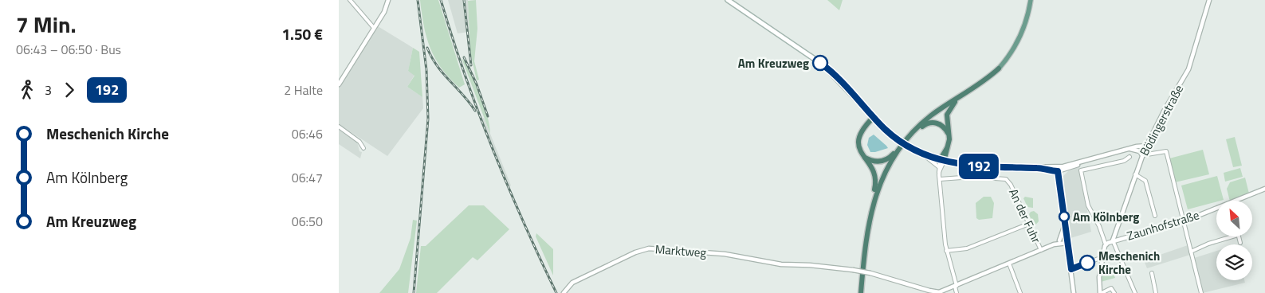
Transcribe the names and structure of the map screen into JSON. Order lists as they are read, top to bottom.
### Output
{
  "streets": {
    "street": [
      "Bödingerstraße",
      "An der Fuhr",
      "Zaunhofstraße",
      "Marktweg"
    ]
  },
  "crossings": [
    ["Bödingerstraße", "Zaunhofstraße"],
    ["An der Fuhr", "Marktweg"]
  ],
  "places": ["Am Kreuzweg", "Am Kölnberg", "Meschenich Kirche"],
  "lines": ["bus line 192"],
  "north": "top left",
  "page": {
    "heading": ["7 Min.", "06:43 – 06:50 · Bus", "1.50 €"],
    "on_map": "192",
    "legs": ["3", "192", "2 Halte"],
    "list": [
      {
        "name": "Meschenich Kirche",
        "value": "06:46"
      },
      {
        "name": "Am Kölnberg",
        "value": "06:47"
      },
      {
        "name": "Am Kreuzweg",
        "value": "06:50"
      }
    ]
  }
}
